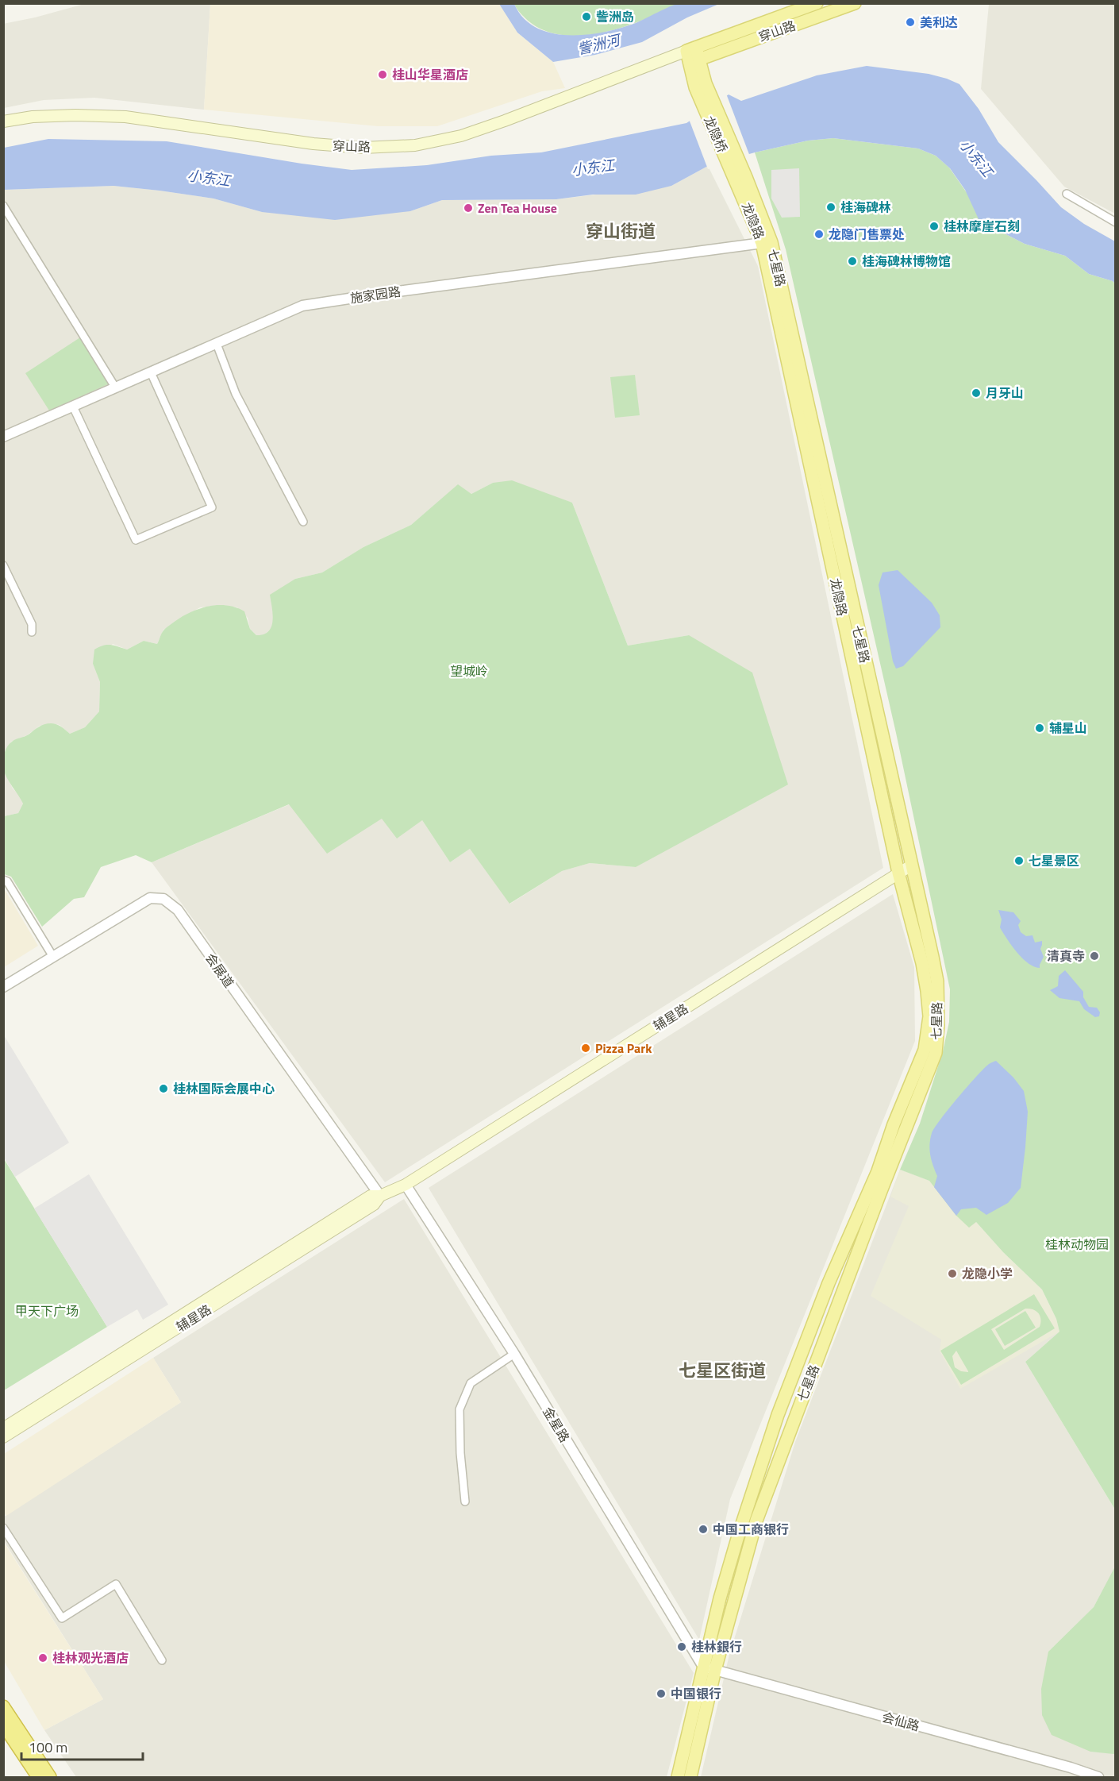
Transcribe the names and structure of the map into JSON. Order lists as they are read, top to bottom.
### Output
{
  "streets": {
    "main road": [
      "穿山路",
      "龙隐桥",
      "龙隐路",
      "七星路",
      "辅星路"
    ],
    "street": [
      "施家园路",
      "会展道",
      "金星路",
      "会仙路"
    ]
  },
  "crossings": [
    ["穿山路", "龙隐桥"],
    ["龙隐桥", "龙隐路"],
    ["龙隐路", "七星路"],
    ["龙隐路", "施家园路"],
    ["龙隐路", "辅星路"],
    ["七星路", "施家园路"],
    ["七星路", "辅星路"],
    ["七星路", "金星路"],
    ["七星路", "会仙路"],
    ["会展道", "辅星路"],
    ["辅星路", "金星路"],
    ["金星路", "会仙路"]
  ],
  "districts": ["穿山街道", "七星区街道"],
  "water": ["訾洲河", "小东江"],
  "parks": ["望城岭", "桂林动物园", "甲天下广场"],
  "places": [
    "訾洲岛",
    "美利达",
    "桂山华星酒店",
    "桂海碑林",
    "Zen Tea House",
    "桂林摩崖石刻",
    "龙隐门售票处",
    "桂海碑林博物馆",
    "月牙山",
    "辅星山",
    "七星景区",
    "清真寺",
    "Pizza Park",
    "桂林国际会展中心",
    "龙隐小学",
    "中国工商银行",
    "桂林銀行",
    "桂林观光酒店",
    "中国银行"
  ],
  "scale_bar": "100 m"
}
